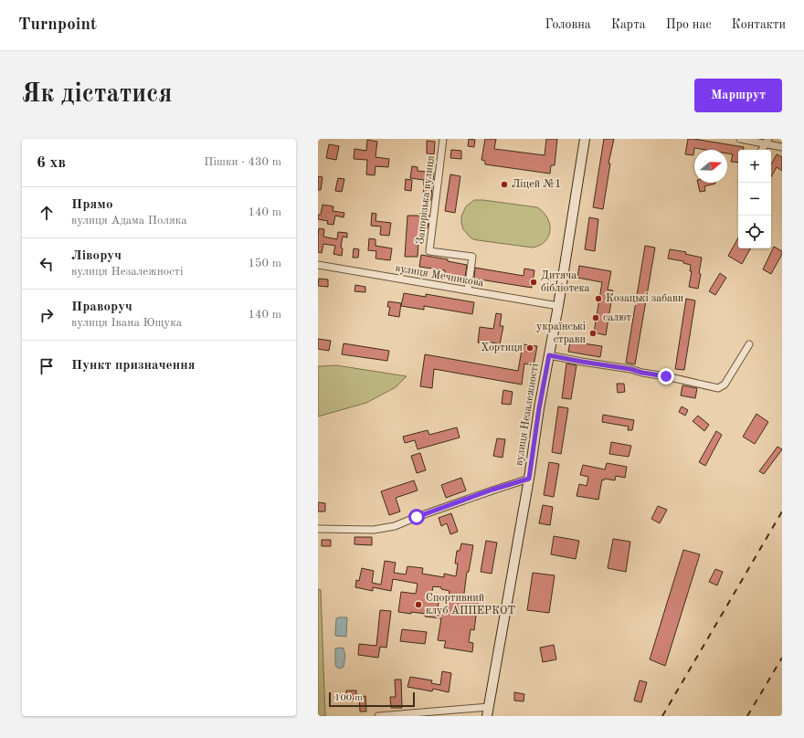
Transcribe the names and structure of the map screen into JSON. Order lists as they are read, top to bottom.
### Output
{
  "streets": {
    "main road": ["вулиця Незалежності"],
    "street": ["Запорізька вулиця", "вулиця Мечникова"]
  },
  "crossings": [
    ["Запорізька вулиця", "вулиця Мечникова"],
    ["вулиця Мечникова", "вулиця Незалежності"]
  ],
  "places": [
    "Ліцей №1",
    "Дитяча бібліотека",
    "Козацькі забави",
    "салют",
    "українські страви",
    "Хортиця",
    "Спортивний клуб АППЕРКОТ"
  ],
  "scale_bar": "100 m",
  "north": "right",
  "page": {
    "header": "Turnpoint",
    "nav": [
      "Головна",
      "Карта",
      "Про нас",
      "Контакти"
    ],
    "buttons": "Маршрут",
    "title": "Як дістатися",
    "heading": ["6 хв", "Пішки · 430 m"],
    "map_buttons": ["+", "−"],
    "list": [
      ["Прямо", "вулиця Адама Поляка", "140 m"],
      ["Ліворуч", "вулиця Незалежності", "150 m"],
      ["Праворуч", "вулиця Івана Ющука", "140 m"],
      "Пункт призначення"
    ],
    "scale": "100 m"
  }
}
